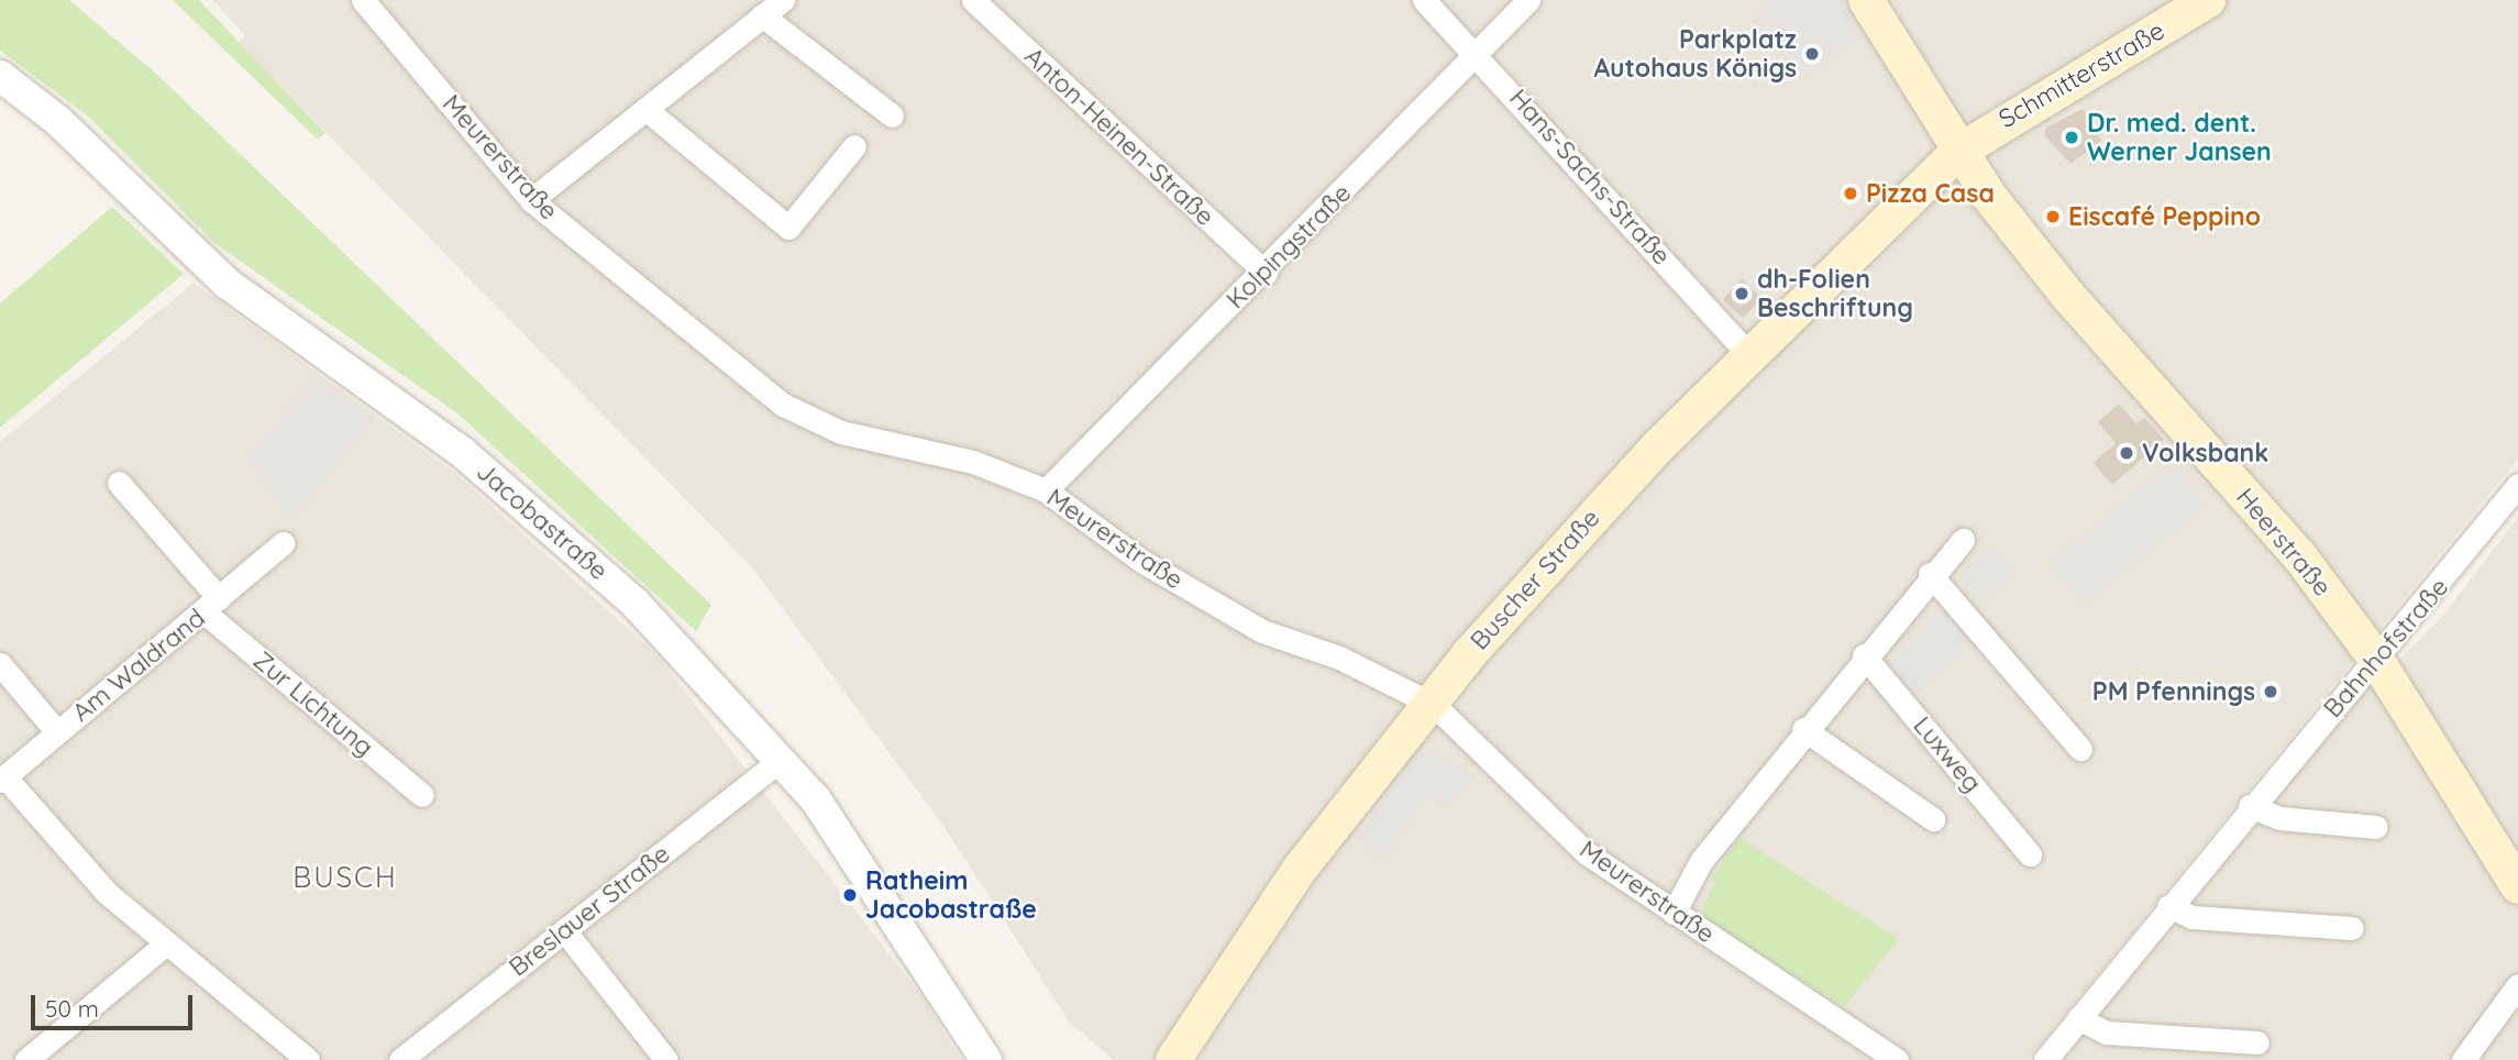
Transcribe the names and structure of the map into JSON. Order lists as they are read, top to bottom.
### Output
{
  "streets": {
    "main road": ["Schmitterstraße", "Heerstraße", "Buscher Straße"],
    "street": [
      "Anton-Heinen-Straße",
      "Meurerstraße",
      "Hans-Sachs-Straße",
      "Kolpingstraße",
      "Jacobastraße",
      "Bahnhofstraße",
      "Am Waldrand",
      "Zur Lichtung",
      "Luxweg",
      "Breslauer Straße"
    ]
  },
  "crossings": [
    ["Schmitterstraße", "Heerstraße"],
    ["Schmitterstraße", "Buscher Straße"],
    ["Anton-Heinen-Straße", "Kolpingstraße"],
    ["Meurerstraße", "Kolpingstraße"],
    ["Meurerstraße", "Buscher Straße"],
    ["Hans-Sachs-Straße", "Kolpingstraße"],
    ["Hans-Sachs-Straße", "Buscher Straße"],
    ["Jacobastraße", "Breslauer Straße"],
    ["Heerstraße", "Buscher Straße"],
    ["Heerstraße", "Bahnhofstraße"],
    ["Am Waldrand", "Zur Lichtung"]
  ],
  "districts": ["BUSCH"],
  "places": [
    "Parkplatz Autohaus Königs",
    "Dr. med. dent. Werner Jansen",
    "Pizza Casa",
    "Eiscafé Peppino",
    "dh-Folien Beschriftung",
    "Volksbank",
    "PM Pfennings",
    "Ratheim Jacobastraße"
  ],
  "scale_bar": "50 m"
}
